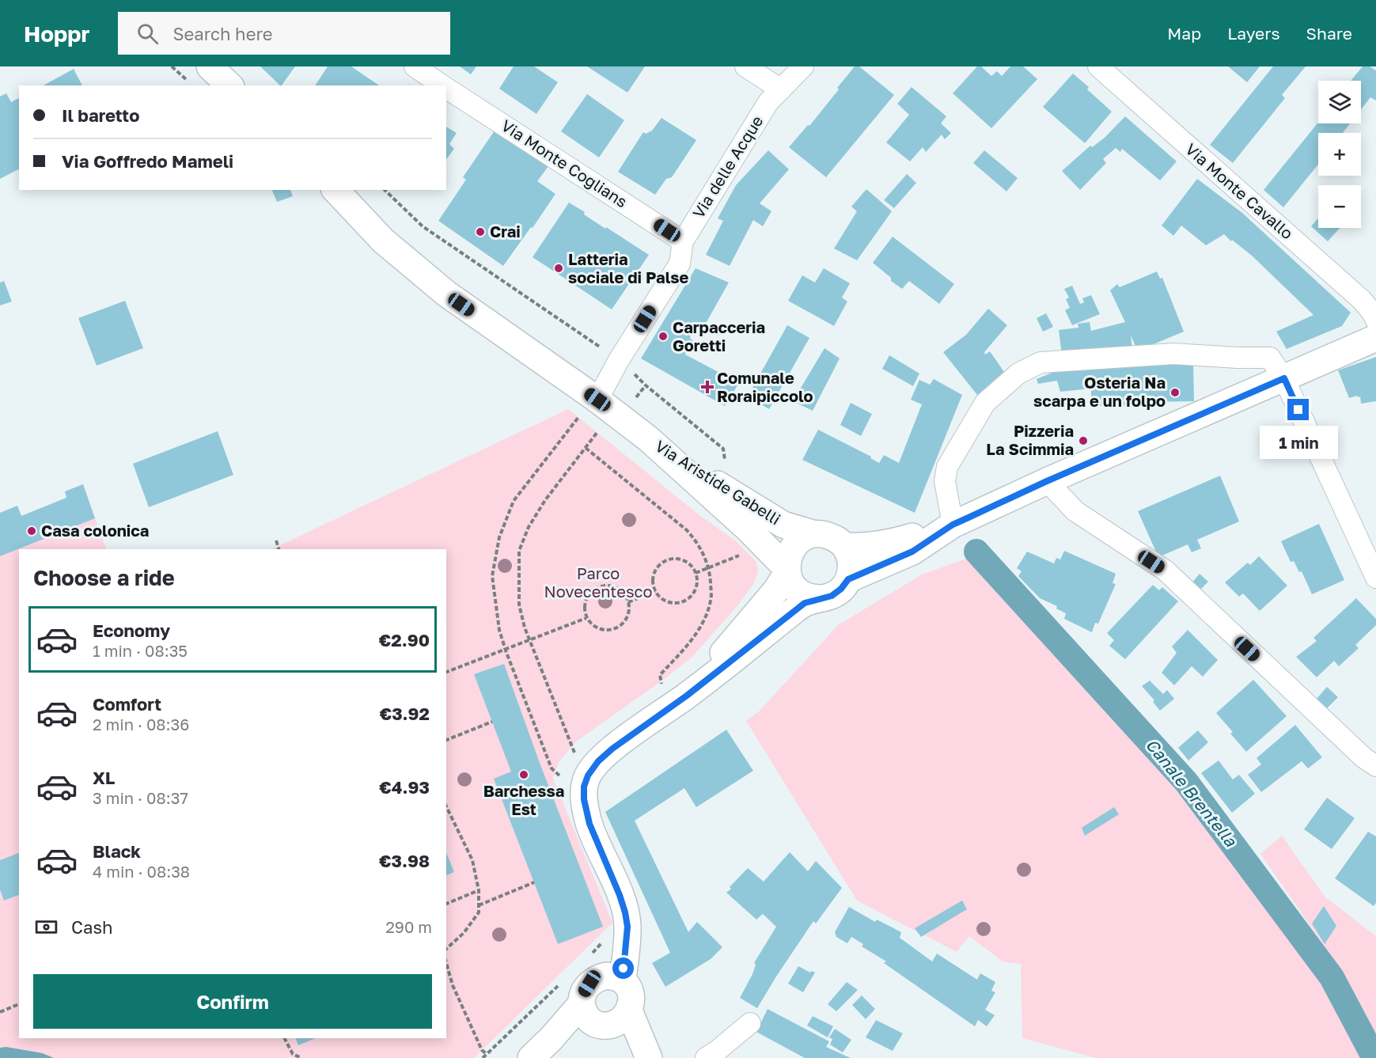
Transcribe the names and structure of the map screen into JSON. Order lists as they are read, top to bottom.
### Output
{
  "streets": {
    "main road": ["Via Aristide Gabelli"],
    "street": ["Via Monte Coglians", "Via delle Acque", "Via Monte Cavallo"]
  },
  "crossings": [
    ["Via Monte Coglians", "Via delle Acque"],
    ["Via delle Acque", "Via Aristide Gabelli"]
  ],
  "water": ["Canale Brentella"],
  "parks": ["Parco Novecentesco"],
  "places": {
    "other": [
      "Crai",
      "Latteria sociale di Palse",
      "Carpacceria Goretti",
      "Osteria Na scarpa e un folpo",
      "Pizzeria La Scimmia",
      "Casa colonica",
      "Barchessa Est"
    ],
    "health": ["Comunale Roraipiccolo"]
  },
  "page": {
    "header": "Hoppr",
    "search": "Search here",
    "nav": ["Map", "Layers", "Share"],
    "map_buttons": ["+", "−"],
    "banner": ["Il baretto", "Via Goffredo Mameli"],
    "bubble": "1 min",
    "heading": "Choose a ride",
    "list": [
      {
        "name": "Economy",
        "note": "1 min · 08:35",
        "value": "€2.90"
      },
      {
        "name": "Comfort",
        "note": "2 min · 08:36",
        "value": "€3.92"
      },
      {
        "name": "XL",
        "note": "3 min · 08:37",
        "value": "€4.93"
      },
      {
        "name": "Black",
        "note": "4 min · 08:38",
        "value": "€3.98"
      }
    ],
    "pay": ["Cash", "290 m"],
    "buttons": "Confirm"
  }
}
